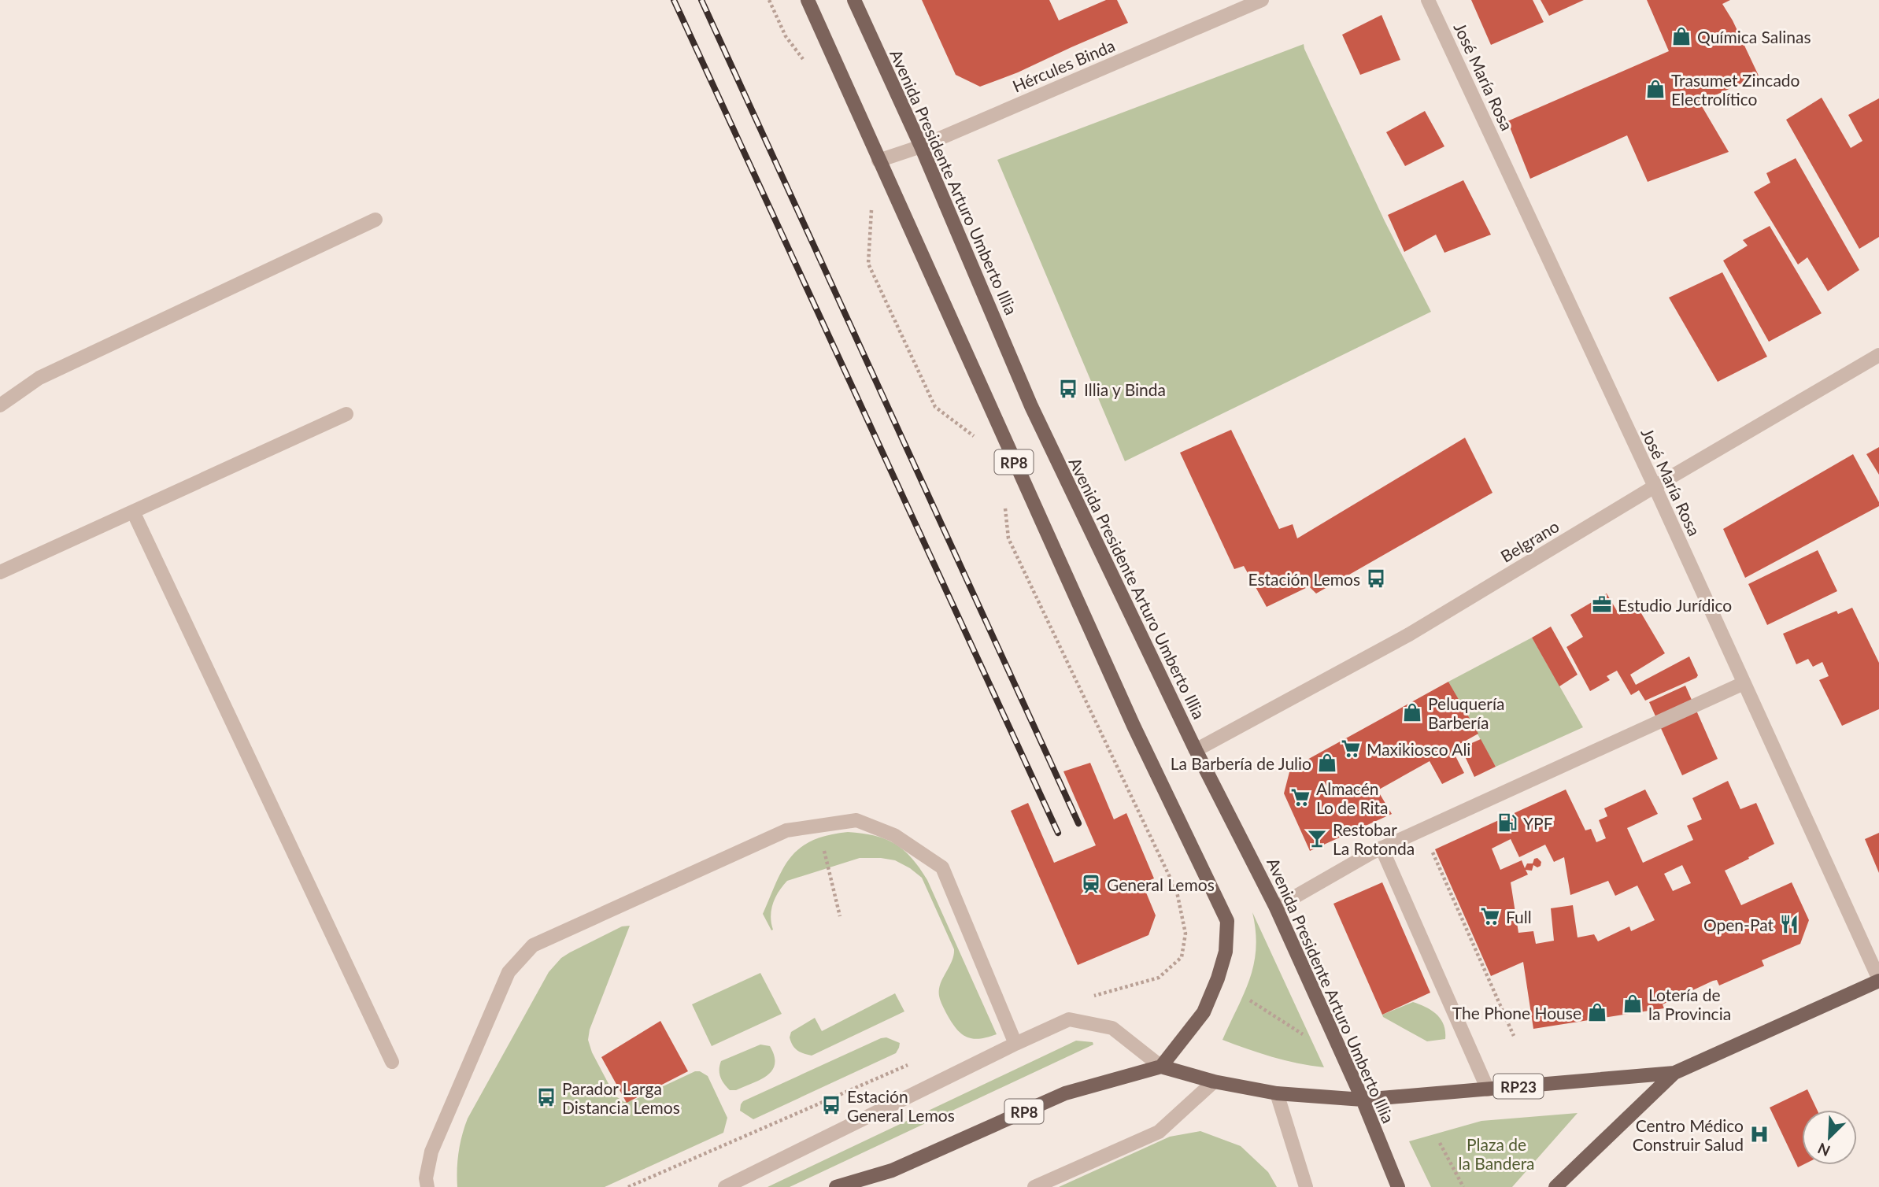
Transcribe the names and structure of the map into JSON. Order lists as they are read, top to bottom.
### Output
{
  "streets": {
    "main road": ["Avenida Presidente Arturo Umberto Illia", "RP8", "RP23"],
    "street": ["Hércules Binda", "José María Rosa", "Belgrano"]
  },
  "crossings": [
    ["Hércules Binda", "Avenida Presidente Arturo Umberto Illia"],
    ["Hércules Binda", "RP8"],
    ["José María Rosa", "Belgrano"],
    ["José María Rosa", "RP23"],
    ["Avenida Presidente Arturo Umberto Illia", "Belgrano"],
    ["Avenida Presidente Arturo Umberto Illia", "RP23"],
    ["RP8", "RP23"]
  ],
  "parks": ["Plaza de la Bandera"],
  "places": {
    "shop": [
      "Química Salinas",
      "Trasumet Zincado Electrolítico",
      "Peluquería Barbería",
      "La Barbería de Julio",
      "Lotería de la Provincia",
      "The Phone House"
    ],
    "bus stop": [
      "Illia y Binda",
      "Estación Lemos",
      "Parador Larga Distancia Lemos",
      "Estación General Lemos"
    ],
    "office": ["Estudio Jurídico"],
    "supermarket": ["Maxikiosco Ali", "Almacén Lo de Rita", "Full"],
    "fuel station": ["YPF"],
    "bar": ["Restobar La Rotonda"],
    "station": ["General Lemos"],
    "restaurant": ["Open-Pat"],
    "hospital": ["Centro Médico Construir Salud"]
  },
  "north": "bottom left"
}
